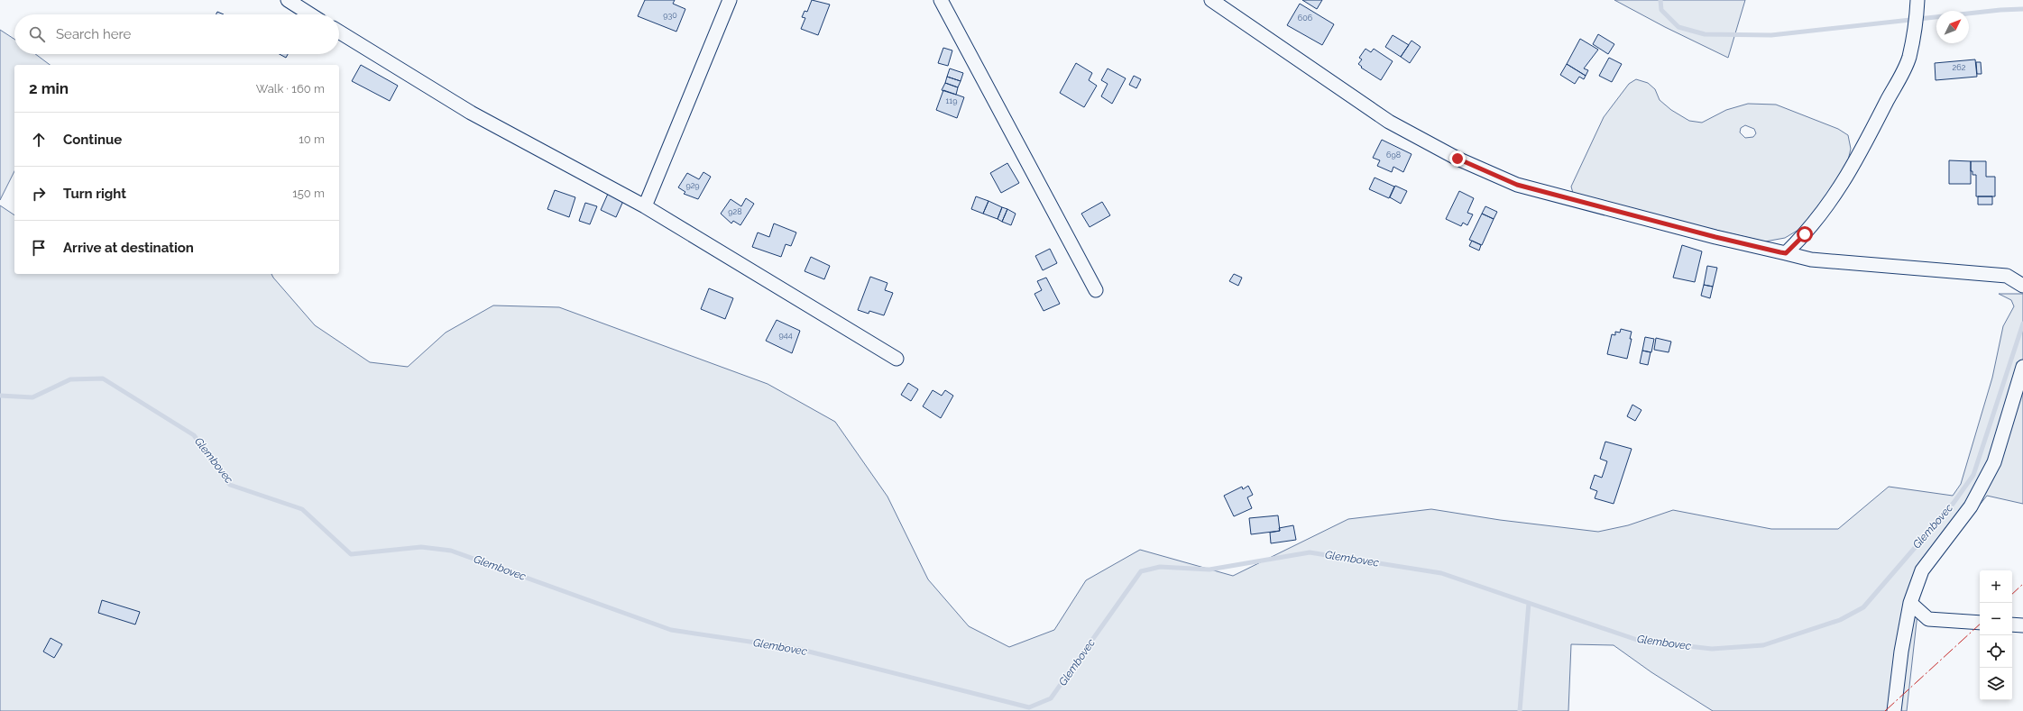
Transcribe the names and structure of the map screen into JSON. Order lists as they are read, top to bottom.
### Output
{
  "water": ["Glembovec"],
  "house_numbers": [
    "930",
    "606",
    "262",
    "119",
    "698",
    "929",
    "928",
    "944"
  ],
  "north": "top right",
  "page": {
    "search": "Search here",
    "heading": ["2 min", "Walk · 160 m"],
    "list": [
      ["Continue", "10 m"],
      ["Turn right", "150 m"],
      "Arrive at destination"
    ],
    "map_buttons": ["+", "−"]
  }
}
